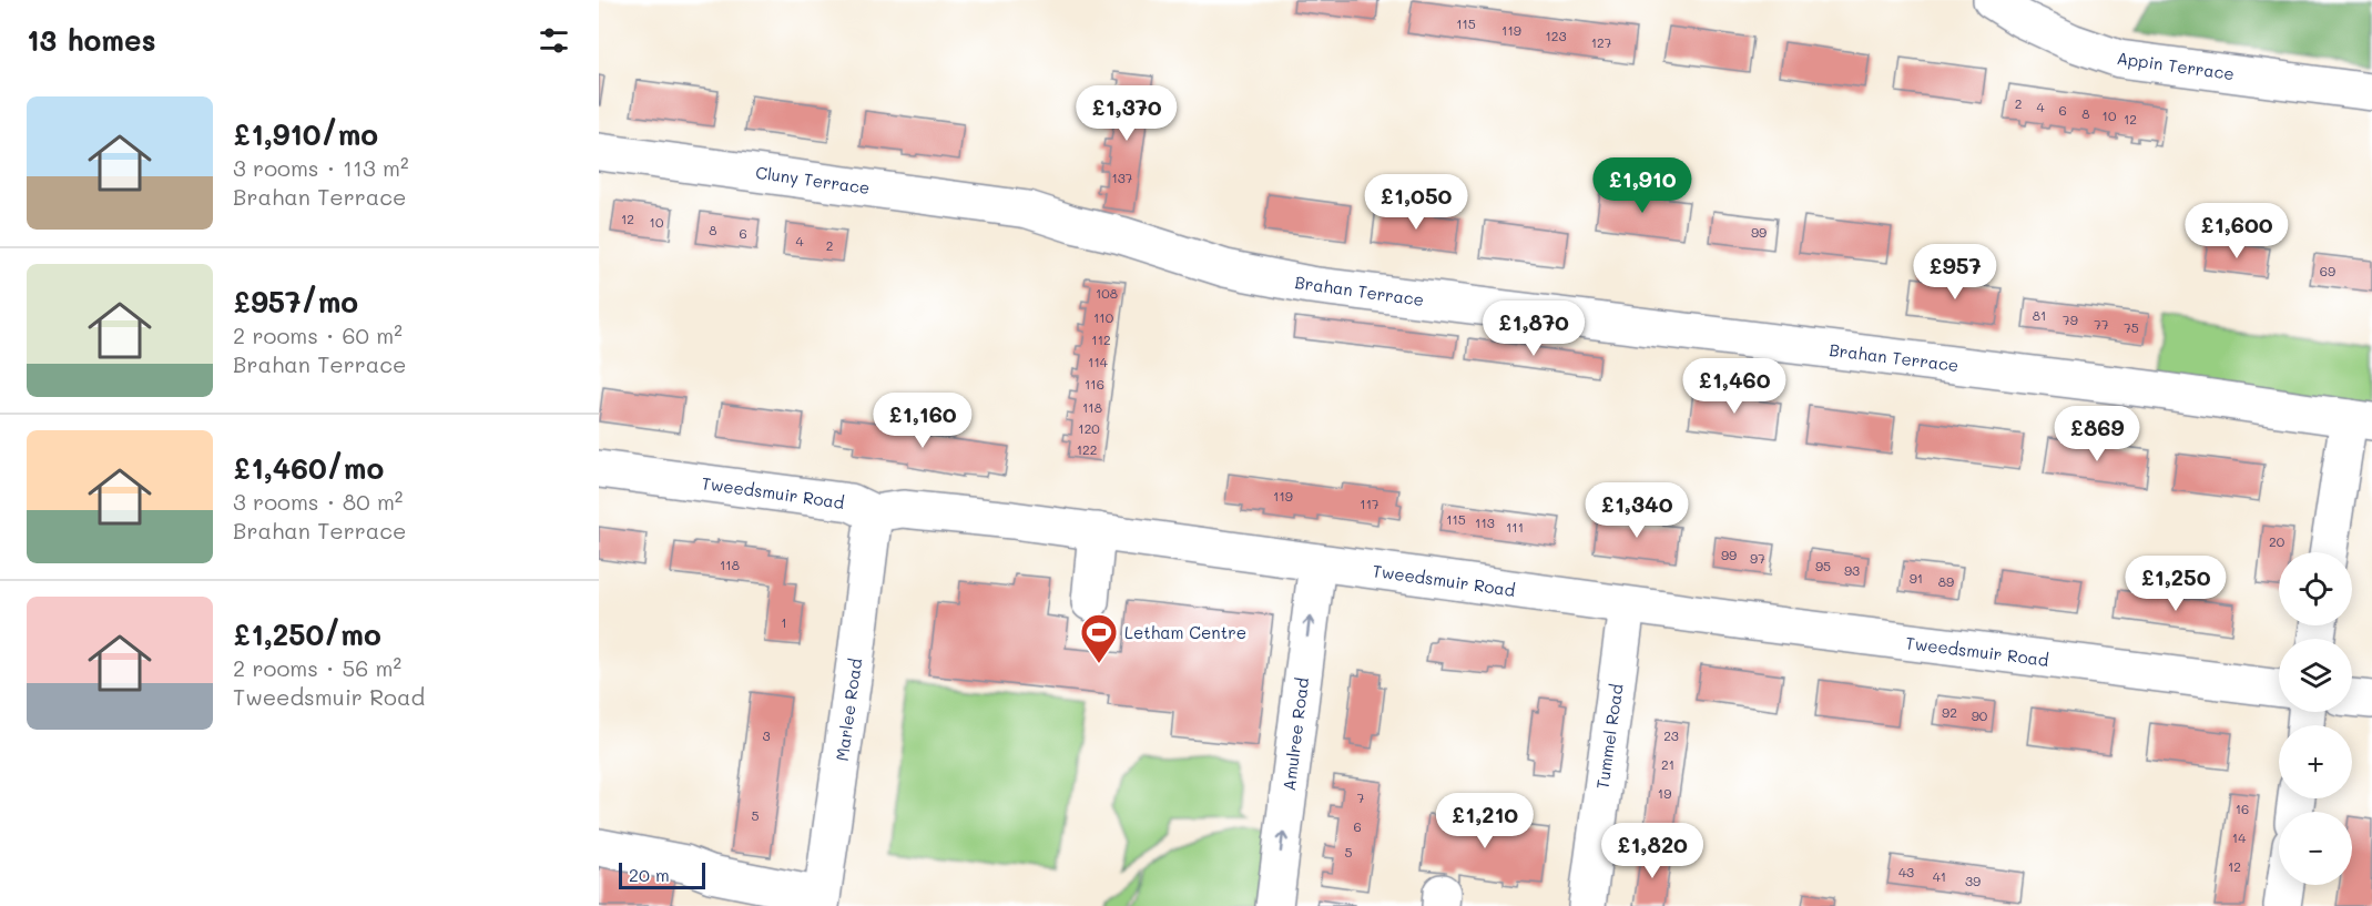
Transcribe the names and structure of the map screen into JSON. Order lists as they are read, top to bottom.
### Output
{
  "streets": {
    "street": [
      "Appin Terrace",
      "Cluny Terrace",
      "Brahan Terrace",
      "Tweedsmuir Road",
      "Marlee Road",
      "Amulree Road",
      "Tummel Road"
    ]
  },
  "crossings": [
    ["Cluny Terrace", "Brahan Terrace"],
    ["Tweedsmuir Road", "Marlee Road"],
    ["Tweedsmuir Road", "Amulree Road"],
    ["Tweedsmuir Road", "Tummel Road"]
  ],
  "one_way": ["Amulree Road"],
  "places": {
    "sports": ["Letham Centre"]
  },
  "house_numbers": [
    "115",
    "119",
    "123",
    "127",
    "2",
    "4",
    "6",
    "8",
    "10",
    "12",
    "137",
    "12",
    "10",
    "8",
    "99",
    "6",
    "4",
    "2",
    "69",
    "108",
    "81",
    "110",
    "79",
    "77",
    "75",
    "112",
    "114",
    "116",
    "118",
    "120",
    "122",
    "119",
    "117",
    "115",
    "113",
    "111",
    "20",
    "99",
    "97",
    "118",
    "95",
    "93",
    "91",
    "89",
    "1",
    "92",
    "90",
    "3",
    "23",
    "21",
    "19",
    "7",
    "16",
    "5",
    "6",
    "14",
    "5",
    "12",
    "43",
    "41",
    "39"
  ],
  "scale_bar": "20 m",
  "page": {
    "heading": "13 homes",
    "list": [
      {
        "name": "£1,910/mo",
        "note": "3 rooms · 113 m² · Brahan Terrace"
      },
      {
        "name": "£957/mo",
        "note": "2 rooms · 60 m² · Brahan Terrace"
      },
      {
        "name": "£1,460/mo",
        "note": "3 rooms · 80 m² · Brahan Terrace"
      },
      {
        "name": "£1,250/mo",
        "note": "2 rooms · 56 m² · Tweedsmuir Road"
      }
    ],
    "price": [
      "£1,370",
      "£1,910",
      "£1,050",
      "£1,600",
      "£957",
      "£1,870",
      "£1,460",
      "£1,160",
      "£869",
      "£1,340",
      "£1,250",
      "£1,210",
      "£1,820"
    ],
    "map_buttons": ["+", "−"],
    "scale": "20 m"
  }
}
